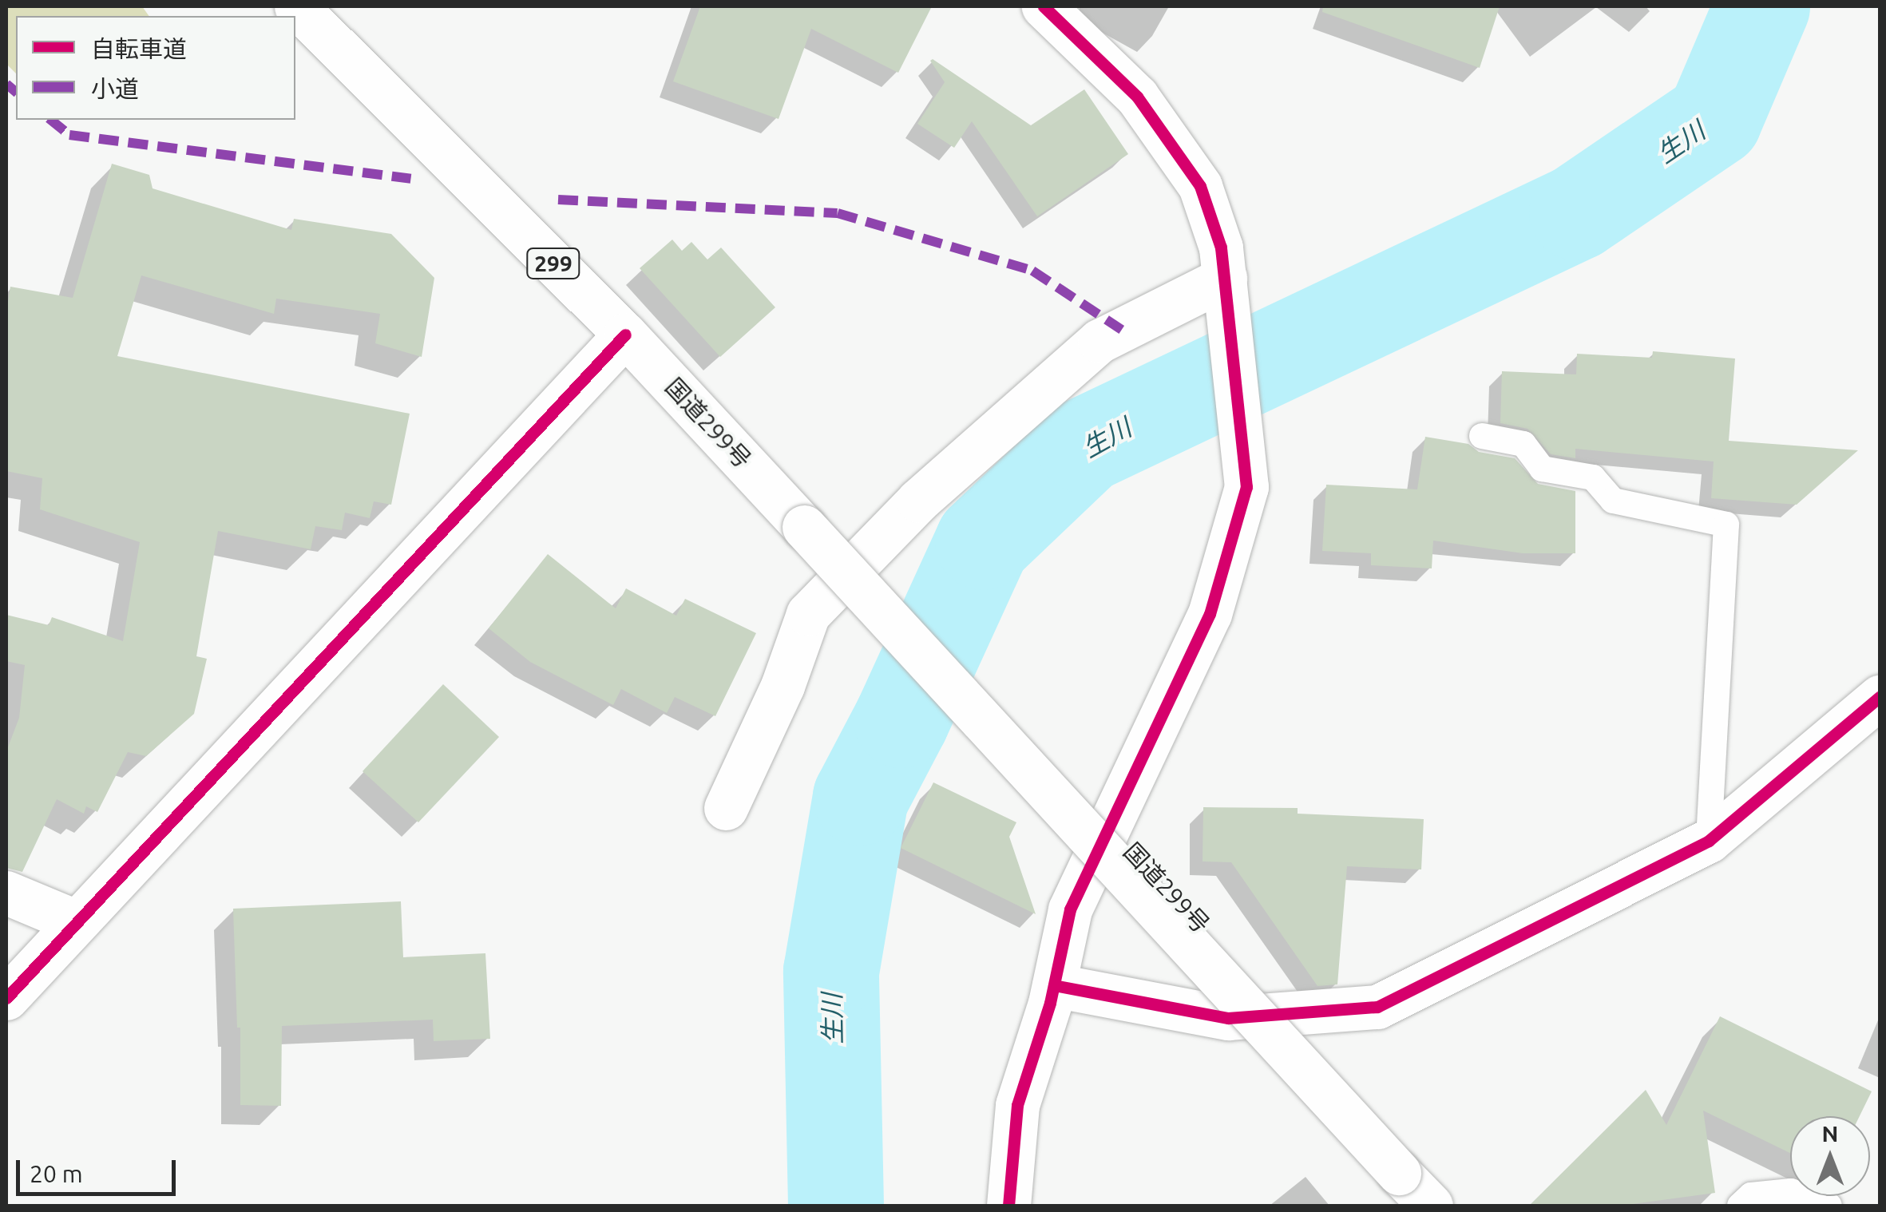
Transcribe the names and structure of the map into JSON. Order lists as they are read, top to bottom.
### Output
{
  "streets": {
    "main road": ["299", "国道299号"]
  },
  "water": ["生川"],
  "legend": ["自転車道", "小道"],
  "scale_bar": "20 m",
  "north": "top"
}
